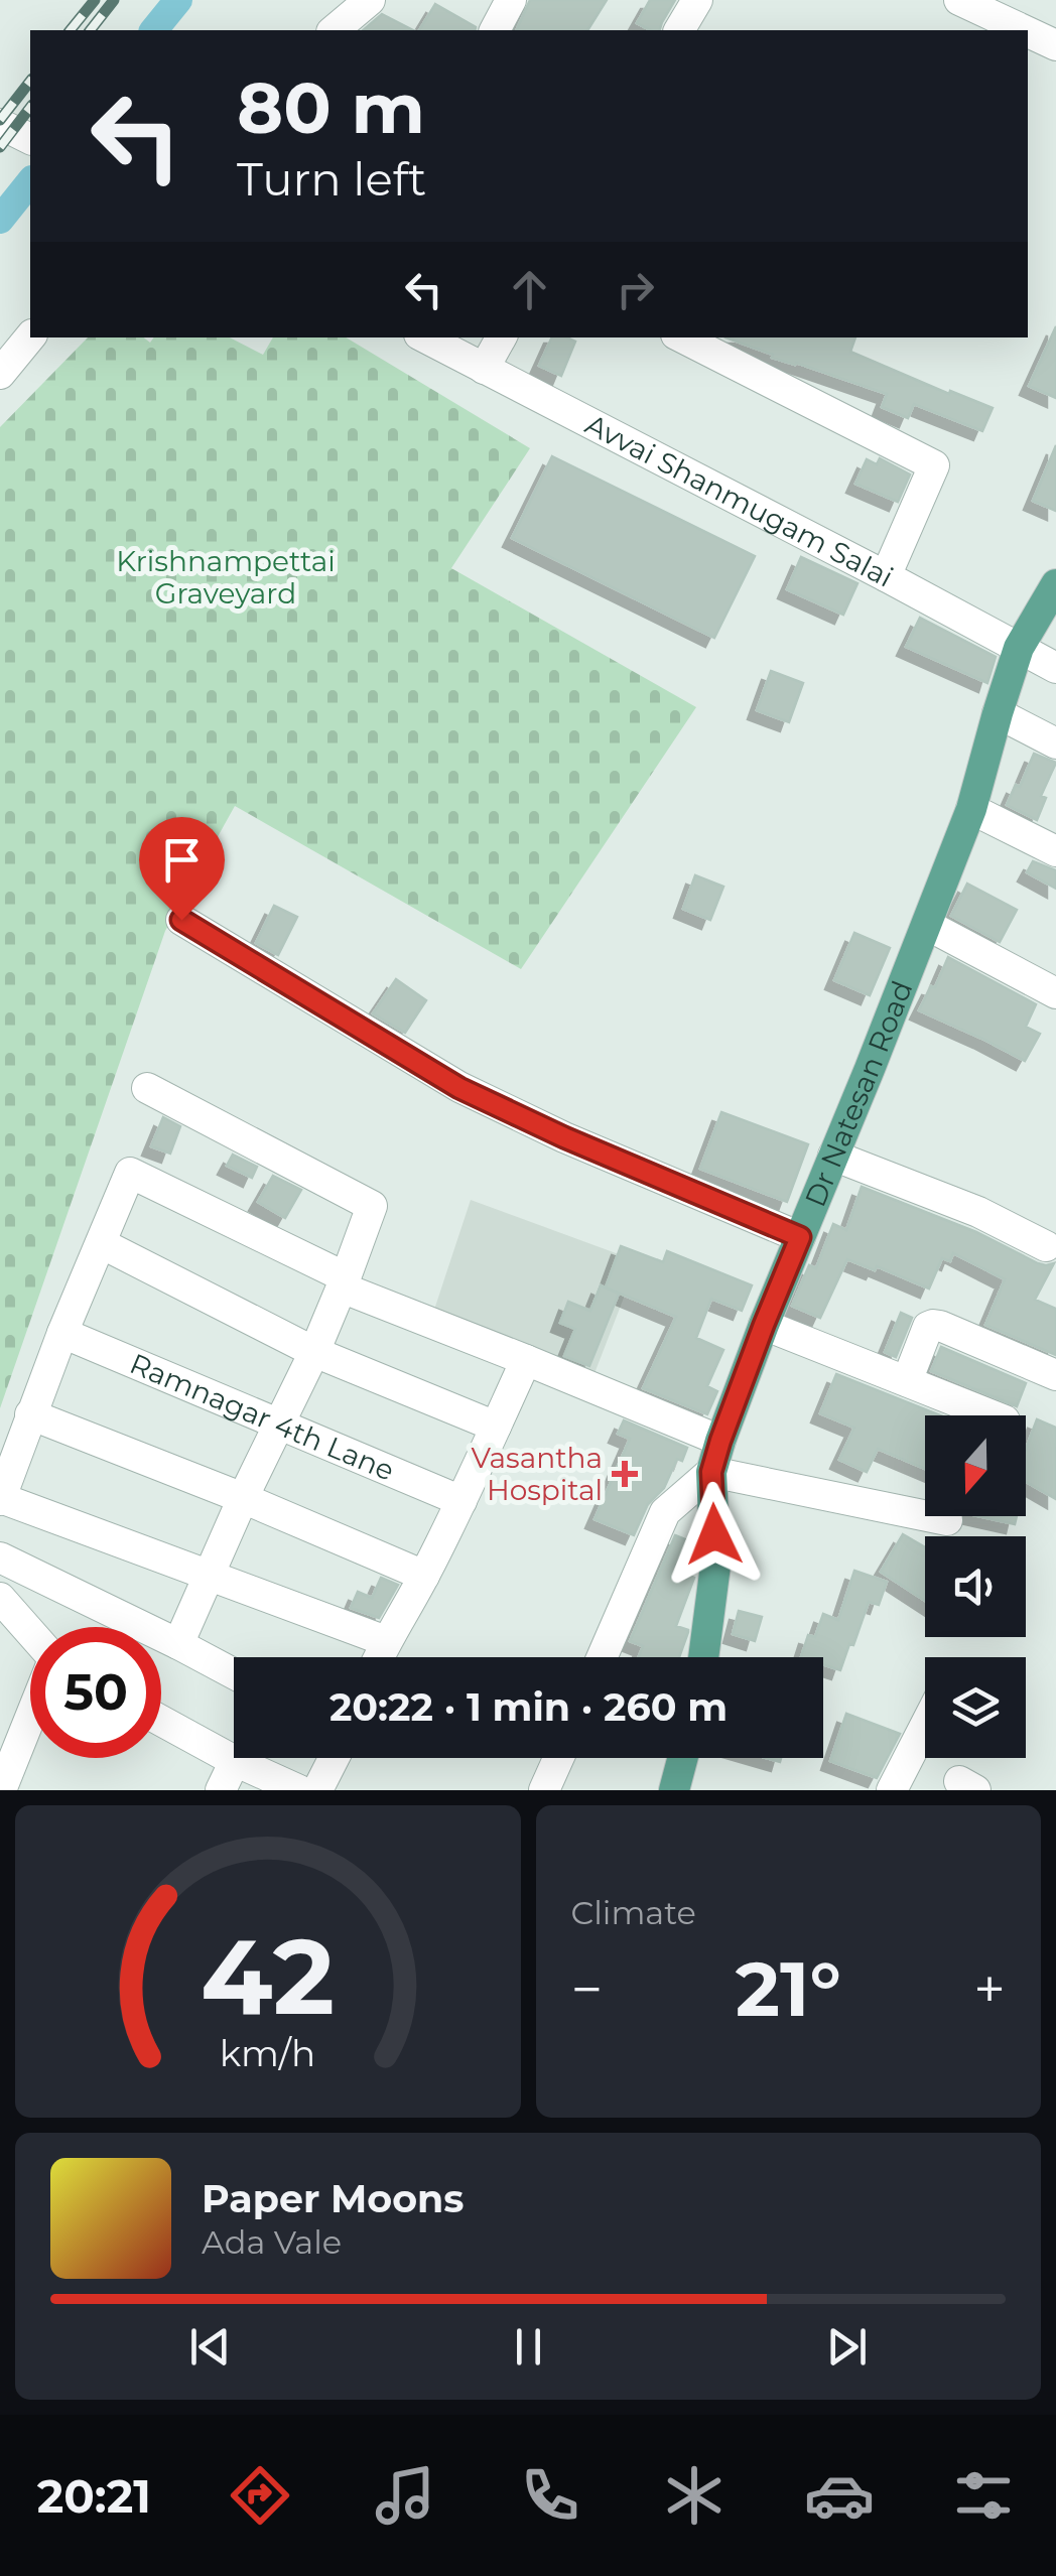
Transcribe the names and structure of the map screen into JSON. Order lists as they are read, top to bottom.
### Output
{
  "streets": {
    "main road": ["Dr Natesan Road"],
    "street": ["Avvai Shanmugam Salai", "Ramnagar 4th Lane"]
  },
  "crossings": [
    ["Avvai Shanmugam Salai", "Dr Natesan Road"]
  ],
  "parks": ["Krishnampettai Graveyard"],
  "places": {
    "health": ["Vasantha Hospital"]
  },
  "north": "bottom",
  "page": {
    "turn": ["80 m", "Turn left"],
    "limit": "50",
    "trip": "20:22 · 1 min · 260 m",
    "tile": "Climate",
    "heat": ["−", "21°", "+"],
    "song": ["Paper Moons", "Ada Vale"],
    "tabs": "20:21",
    "gauge": ["42", "km/h"]
  }
}
